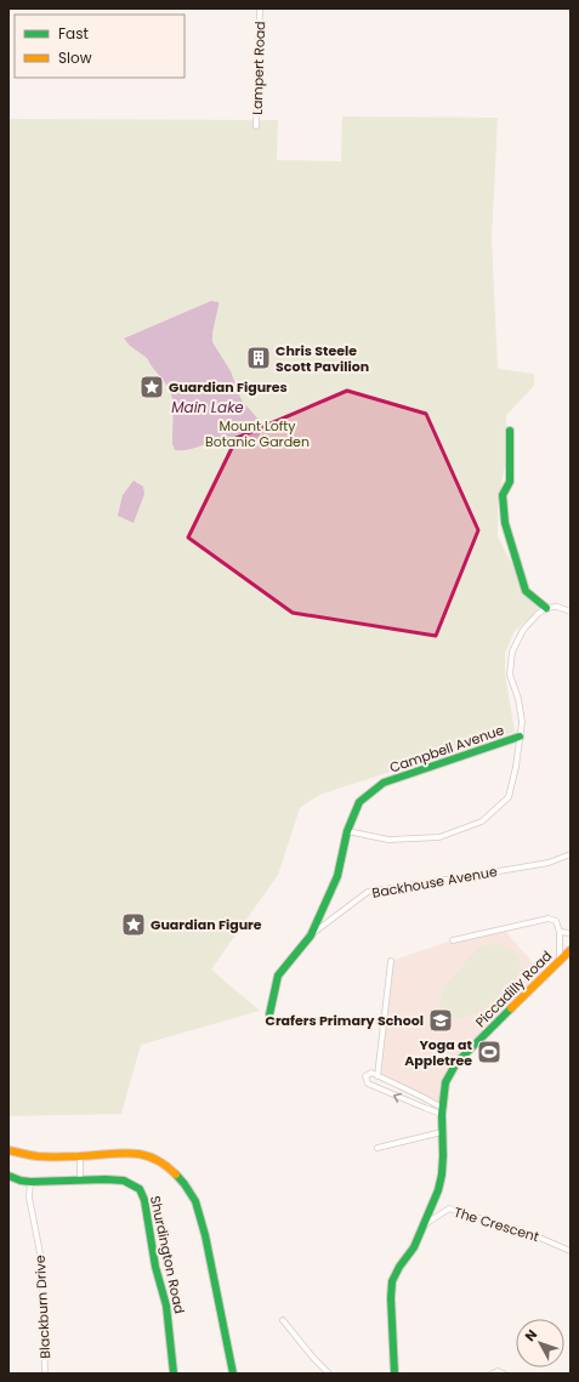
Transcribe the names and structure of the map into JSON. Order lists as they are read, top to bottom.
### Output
{
  "streets": {
    "street": [
      "Lampert Road",
      "Campbell Avenue",
      "Backhouse Avenue",
      "Piccadilly Road",
      "The Crescent",
      "Shurdington Road",
      "Blackburn Drive"
    ]
  },
  "crossings": [
    ["Campbell Avenue", "Backhouse Avenue"],
    ["Piccadilly Road", "The Crescent"],
    ["Shurdington Road", "Blackburn Drive"]
  ],
  "water": ["Main Lake"],
  "parks": ["Mount Lofty Botanic Garden"],
  "places": {
    "building": ["Chris Steele Scott Pavilion"],
    "place": ["Guardian Figures", "Guardian Figure"],
    "school or university": ["Crafers Primary School"],
    "sports": ["Yoga at Appletree"]
  },
  "legend": ["Fast", "Slow"],
  "north": "top left"
}
